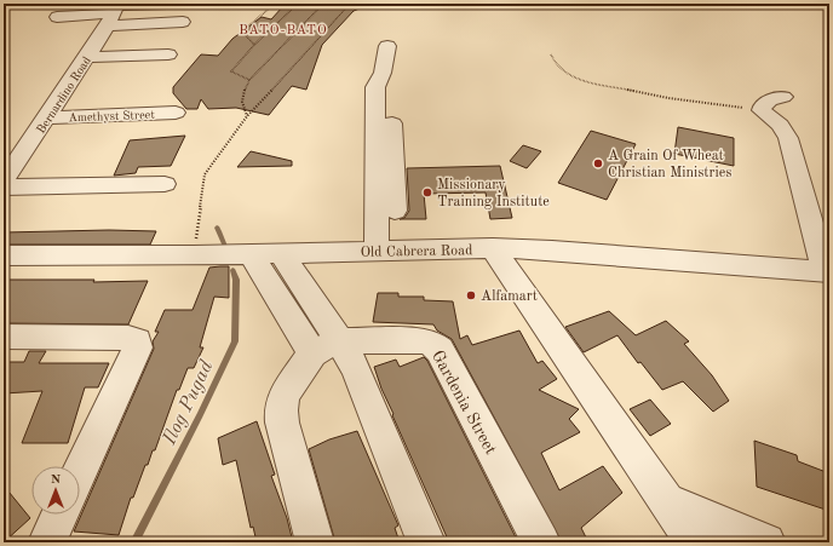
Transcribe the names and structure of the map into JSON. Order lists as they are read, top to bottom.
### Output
{
  "streets": {
    "street": [
      "Bernardino Road",
      "Amethyst Street",
      "Old Cabrera Road",
      "Gardenia Street"
    ]
  },
  "crossings": [
    ["Bernardino Road", "Amethyst Street"]
  ],
  "districts": ["BATO-BATO"],
  "water": ["Ilog Pugad"],
  "places": ["A Grain Of Wheat Christian Ministries", "Missionary Training Institute", "Alfamart"],
  "north": "top"
}
